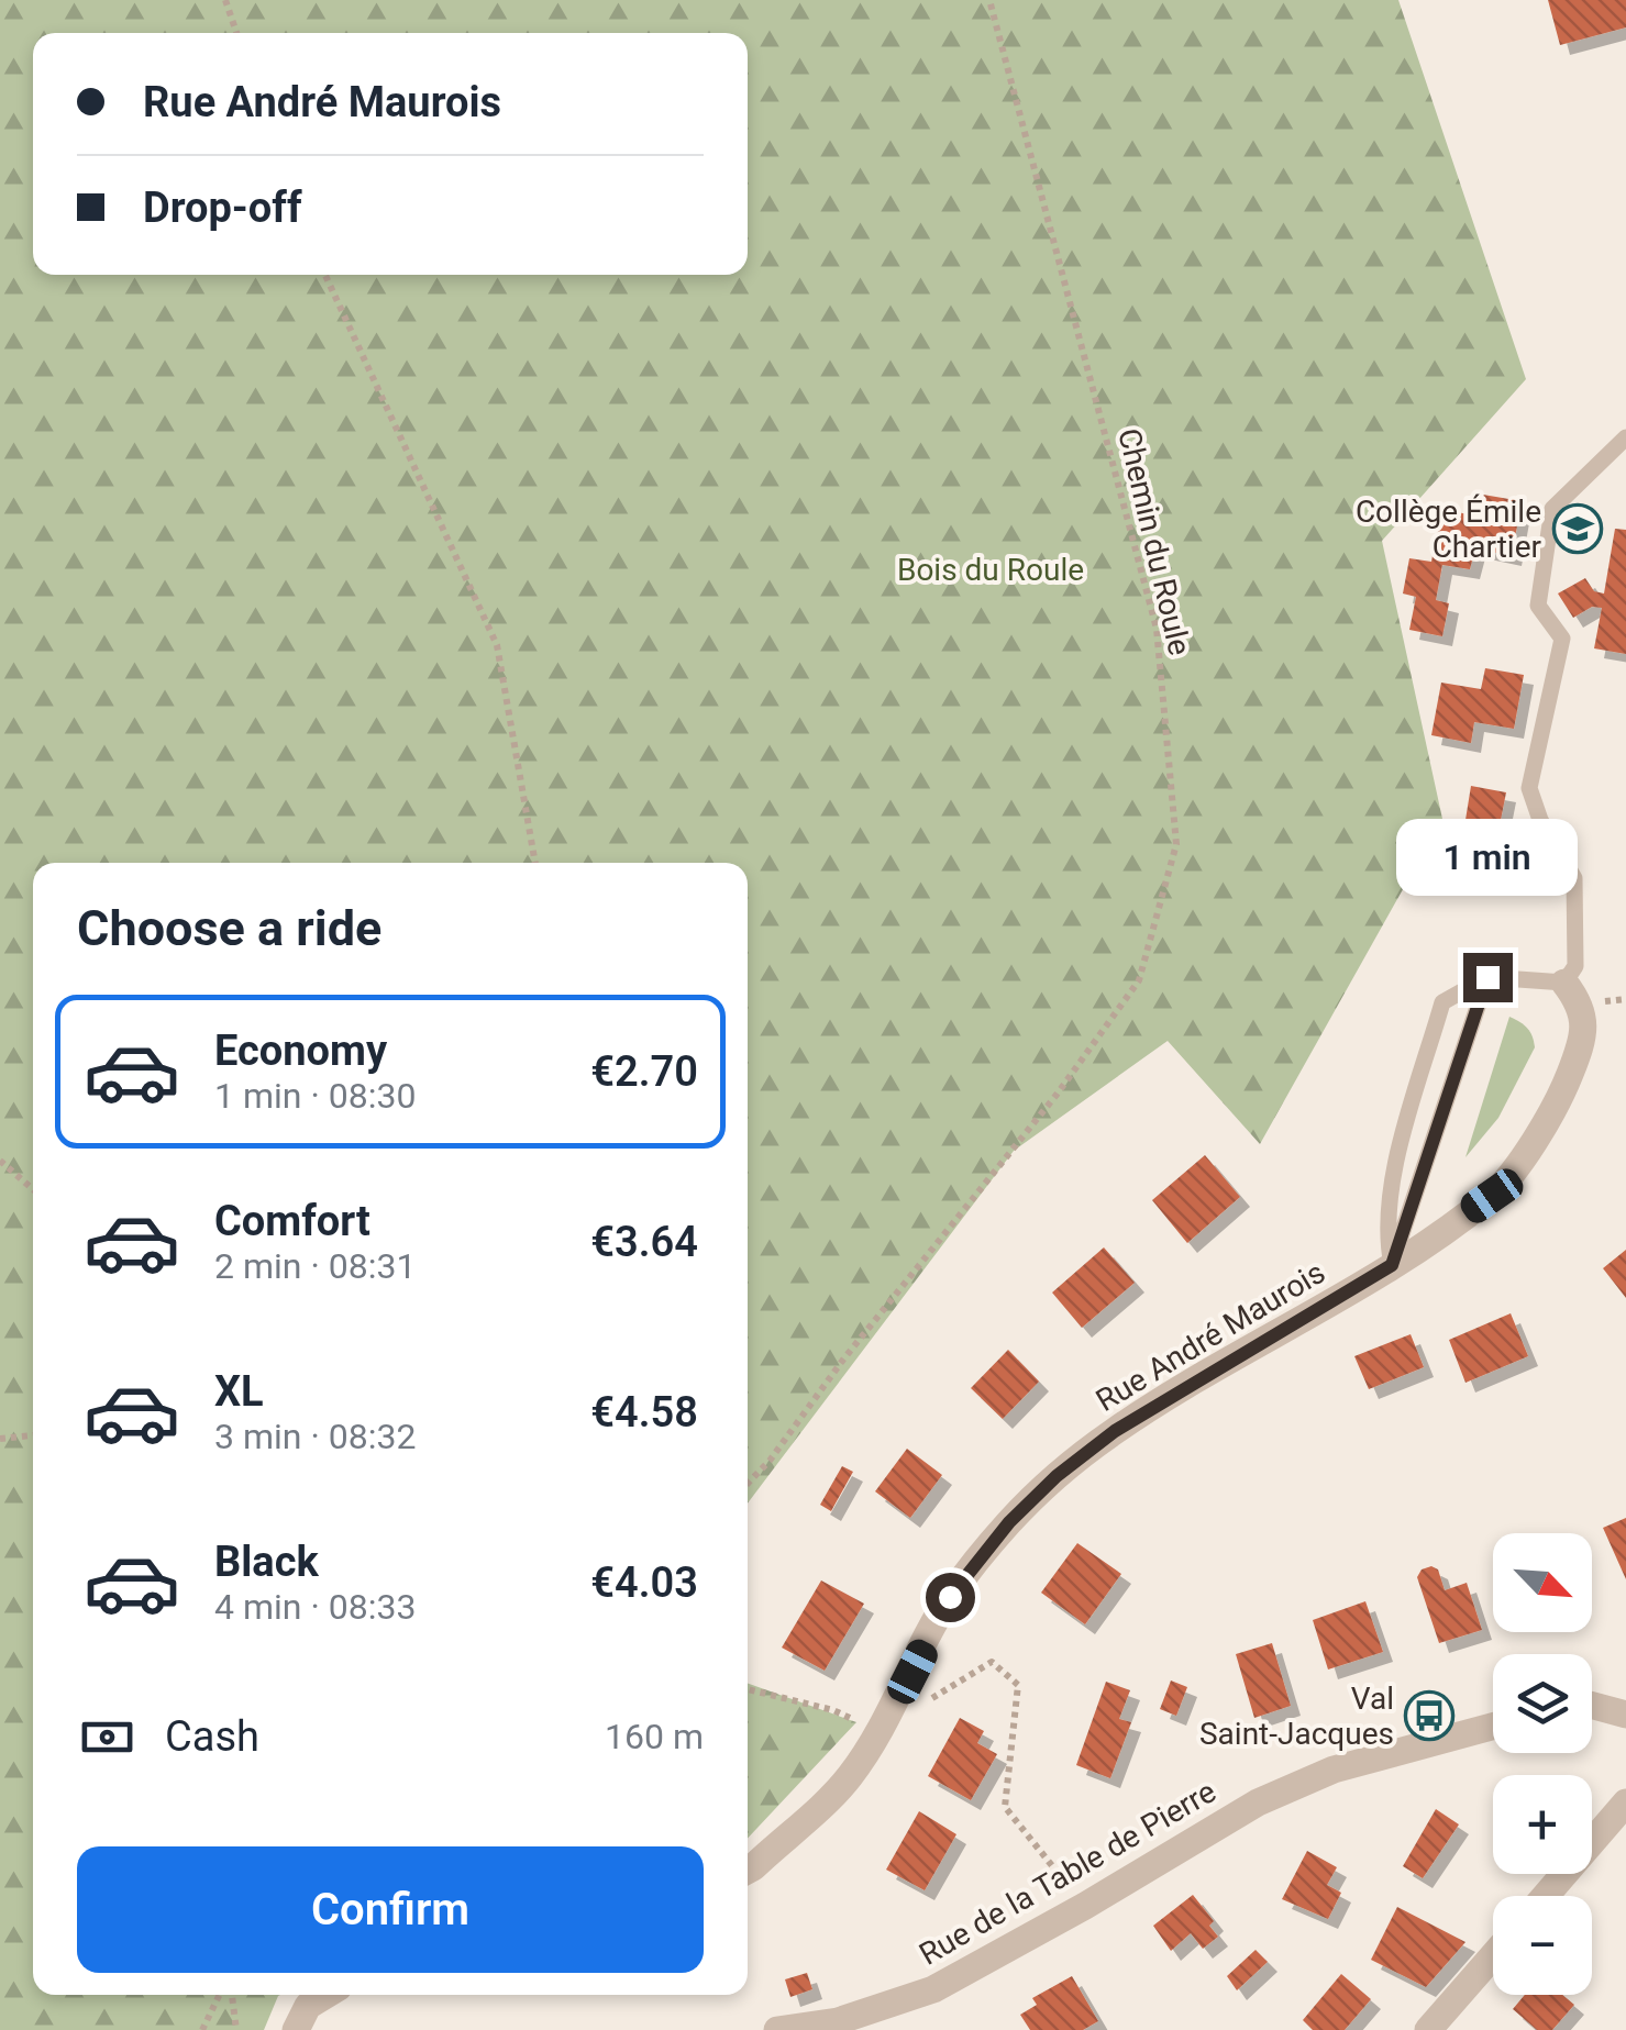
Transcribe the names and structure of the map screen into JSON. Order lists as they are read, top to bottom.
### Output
{
  "streets": {
    "street": ["Rue André Maurois", "Rue de la Table de Pierre"],
    "path": ["Chemin du Roule"]
  },
  "parks": ["Bois du Roule"],
  "places": {
    "school or university": ["Collège Émile Chartier"],
    "bus stop": ["Val Saint-Jacques"]
  },
  "north": "bottom right",
  "page": {
    "banner": ["Rue André Maurois", "Drop-off"],
    "bubble": "1 min",
    "heading": "Choose a ride",
    "list": [
      {
        "name": "Economy",
        "note": "1 min · 08:30",
        "value": "€2.70"
      },
      {
        "name": "Comfort",
        "note": "2 min · 08:31",
        "value": "€3.64"
      },
      {
        "name": "XL",
        "note": "3 min · 08:32",
        "value": "€4.58"
      },
      {
        "name": "Black",
        "note": "4 min · 08:33",
        "value": "€4.03"
      }
    ],
    "map_buttons": ["+", "−"],
    "pay": ["Cash", "160 m"],
    "buttons": "Confirm"
  }
}
